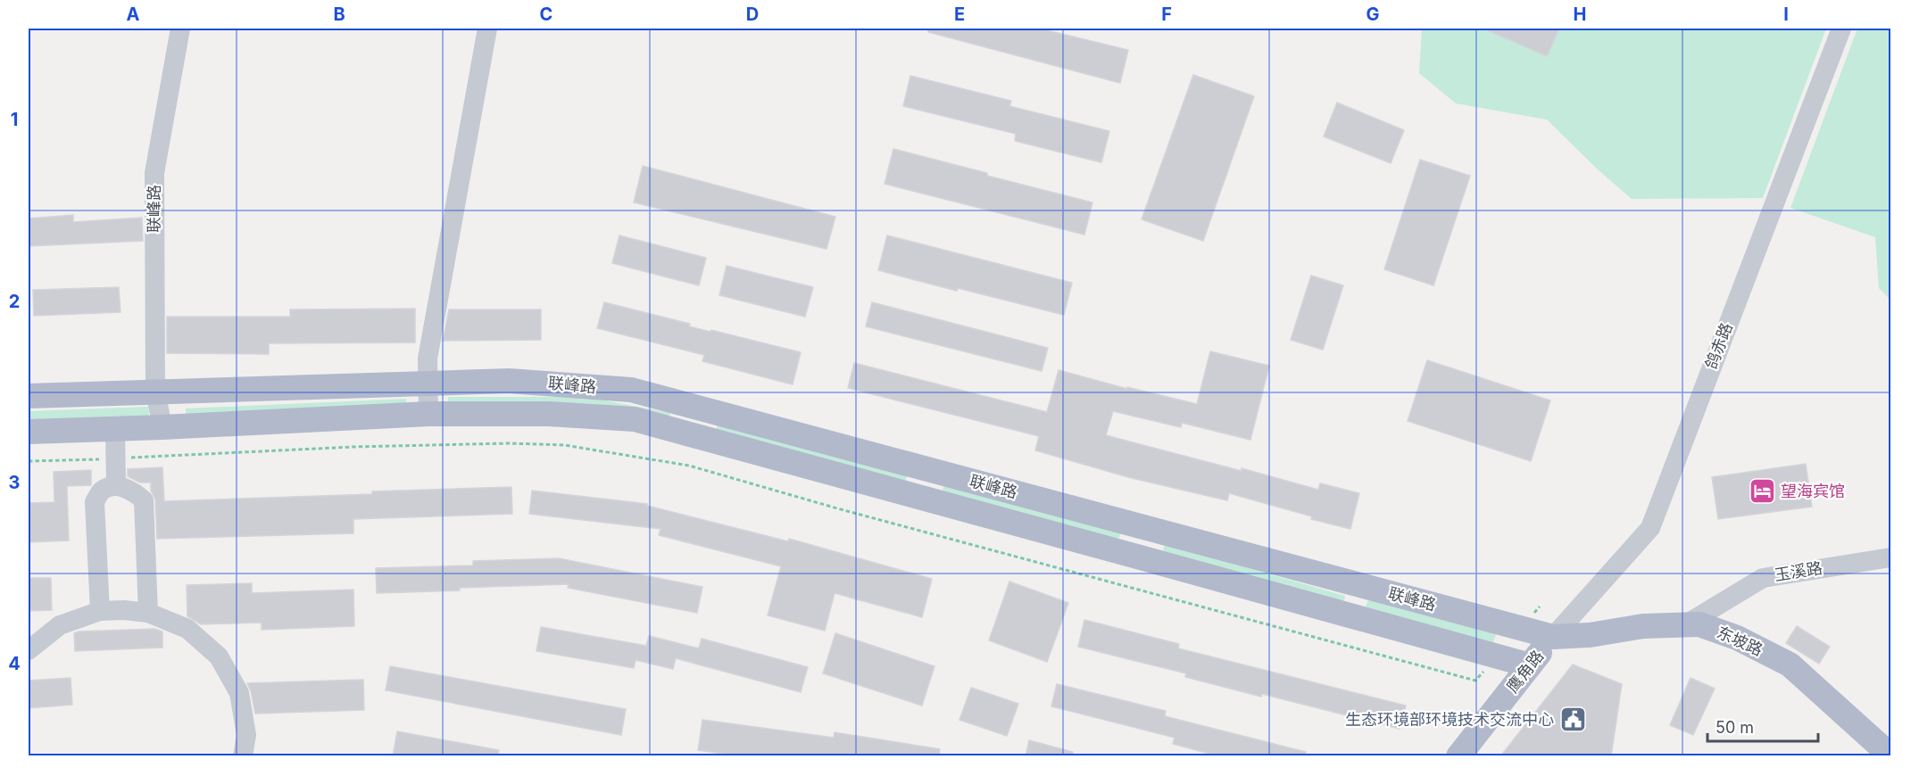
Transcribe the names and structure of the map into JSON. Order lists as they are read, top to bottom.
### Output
{
  "streets": {
    "main road": ["联峰路", "东坡路", "鹰角路"],
    "street": ["鸽赤路", "玉溪路"]
  },
  "crossings": [
    ["联峰路", "鸽赤路"],
    ["联峰路", "东坡路"],
    ["联峰路", "鹰角路"],
    ["鸽赤路", "东坡路"],
    ["鸽赤路", "鹰角路"],
    ["玉溪路", "东坡路"],
    ["东坡路", "鹰角路"]
  ],
  "places": {
    "hotel": ["望海宾馆"],
    "public building": ["生态环境部环境技术交流中心"]
  },
  "scale_bar": "50 m",
  "grid": {
    "columns": [
      "A",
      "B",
      "C",
      "D",
      "E",
      "F",
      "G",
      "H",
      "I"
    ],
    "rows": [
      "1",
      "2",
      "3",
      "4"
    ]
  }
}
